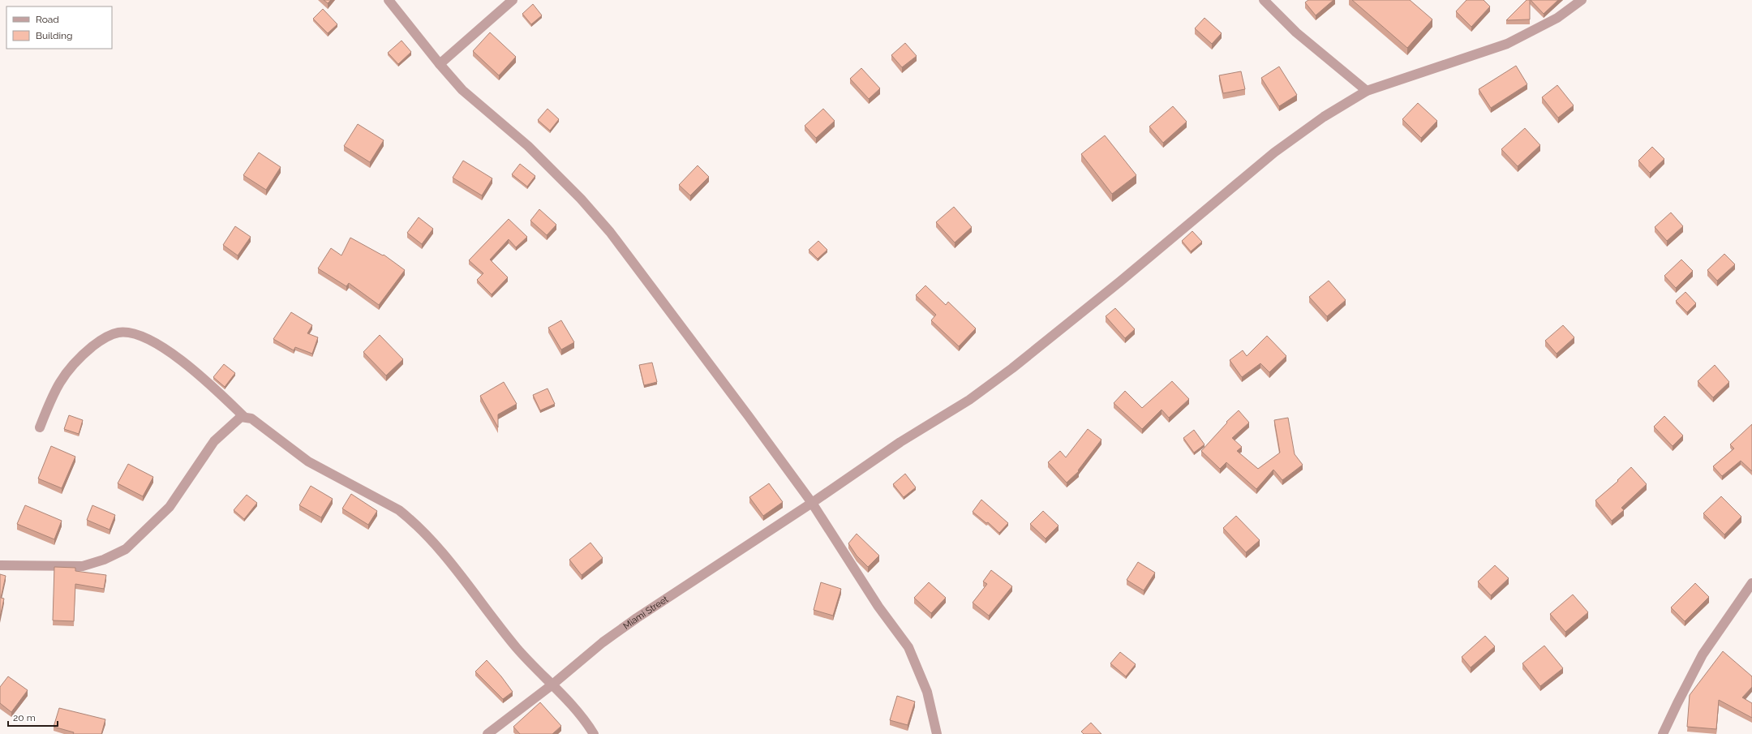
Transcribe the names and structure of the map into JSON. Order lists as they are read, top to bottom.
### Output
{
  "streets": {
    "street": ["Miami Street"]
  },
  "legend": ["Road", "Building"],
  "scale_bar": "20 m"
}
